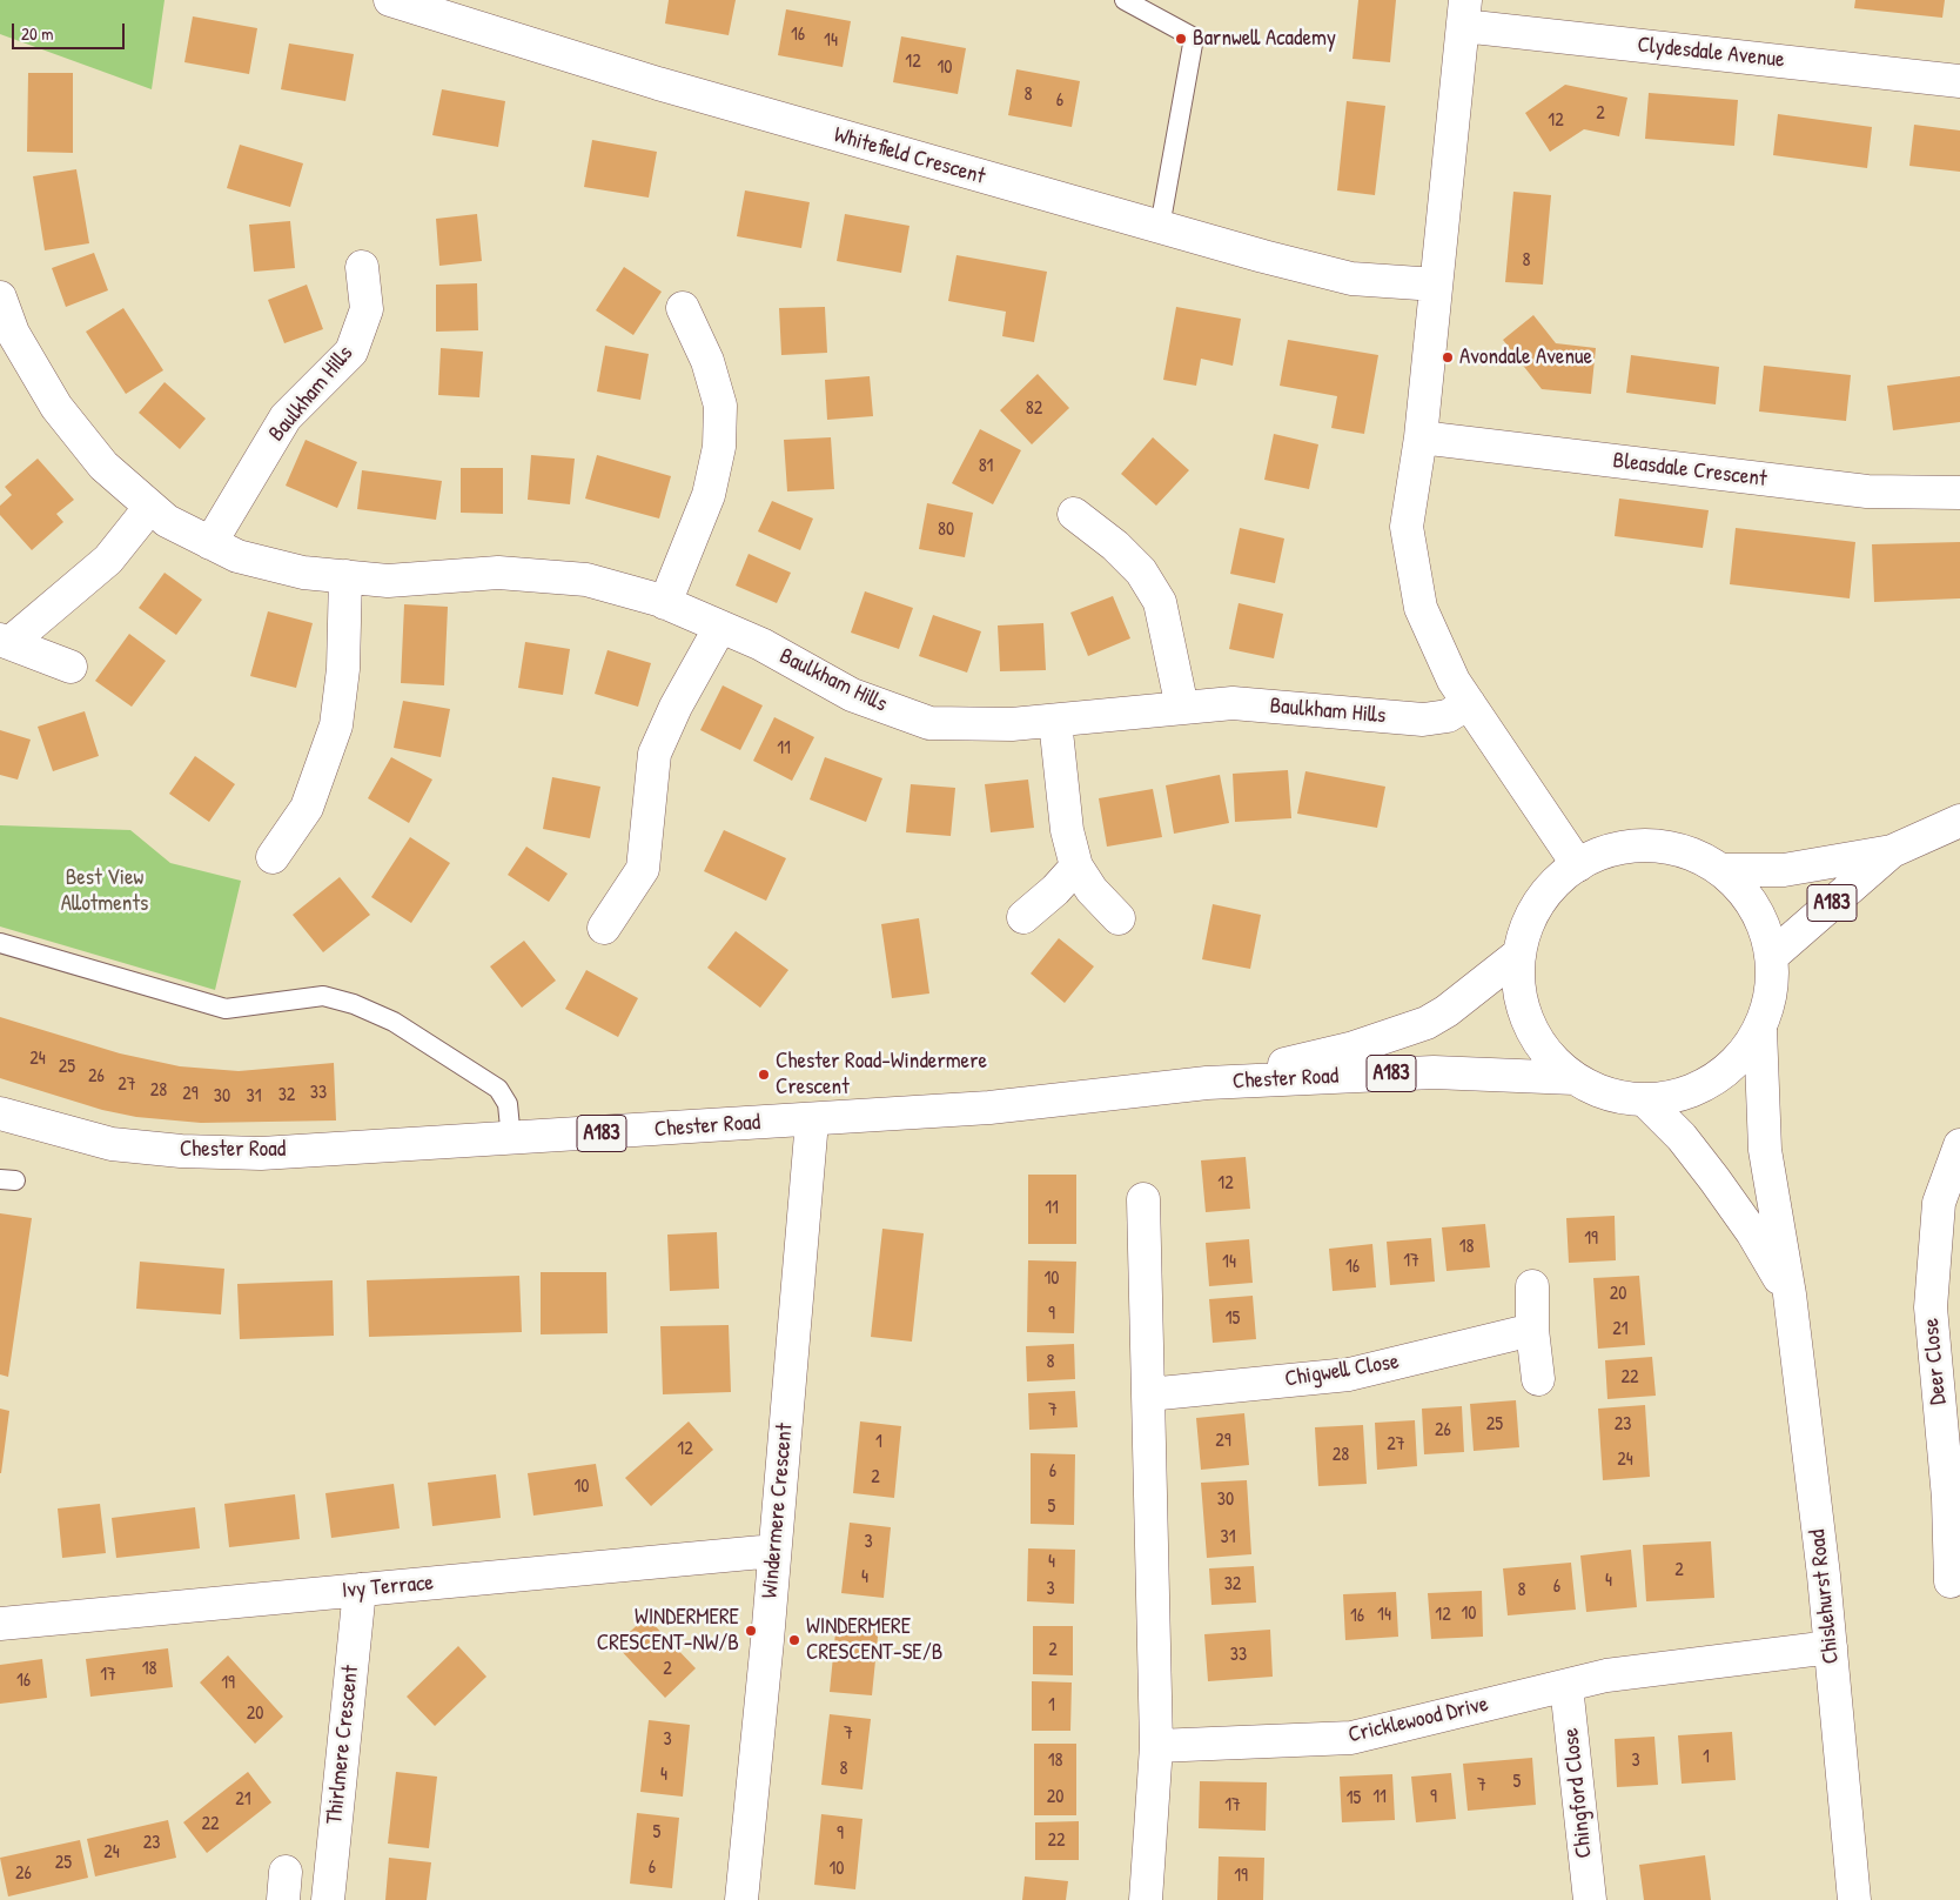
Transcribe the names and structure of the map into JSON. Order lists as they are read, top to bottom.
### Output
{
  "streets": {
    "street": [
      "Clydesdale Avenue",
      "Whitefield Crescent",
      "Baulkham Hills",
      "Bleasdale Crescent",
      "A183",
      "Chester Road",
      "Deer Close",
      "Chigwell Close",
      "Windermere Crescent",
      "Ivy Terrace",
      "Chislehurst Road",
      "Cricklewood Drive",
      "Thirlmere Crescent",
      "Chingford Close"
    ]
  },
  "crossings": [
    ["Chester Road", "Windermere Crescent"],
    ["Windermere Crescent", "Ivy Terrace"],
    ["Ivy Terrace", "Thirlmere Crescent"],
    ["Chislehurst Road", "Cricklewood Drive"],
    ["Cricklewood Drive", "Chingford Close"]
  ],
  "parks": ["Best View Allotments"],
  "places": [
    "Barnwell Academy",
    "Avondale Avenue",
    "Chester Road-Windermere Crescent",
    "WINDERMERE CRESCENT-NW/B",
    "WINDERMERE CRESCENT-SE/B"
  ],
  "house_numbers": [
    "16",
    "14",
    "12",
    "10",
    "8",
    "6",
    "2",
    "12",
    "8",
    "82",
    "81",
    "80",
    "11",
    "24",
    "25",
    "26",
    "27",
    "28",
    "33",
    "29",
    "32",
    "30",
    "31",
    "12",
    "11",
    "19",
    "18",
    "17",
    "14",
    "16",
    "10",
    "20",
    "9",
    "15",
    "21",
    "8",
    "22",
    "7",
    "25",
    "23",
    "26",
    "29",
    "1",
    "27",
    "12",
    "28",
    "24",
    "6",
    "2",
    "10",
    "30",
    "5",
    "31",
    "3",
    "4",
    "2",
    "4",
    "4",
    "32",
    "6",
    "3",
    "8",
    "10",
    "14",
    "12",
    "16",
    "2",
    "33",
    "18",
    "2",
    "17",
    "16",
    "19",
    "1",
    "20",
    "7",
    "3",
    "1",
    "18",
    "3",
    "8",
    "4",
    "5",
    "7",
    "20",
    "11",
    "9",
    "15",
    "21",
    "17",
    "22",
    "5",
    "9",
    "22",
    "23",
    "24",
    "25",
    "6",
    "10",
    "26",
    "19"
  ],
  "scale_bar": "20 m"
}
